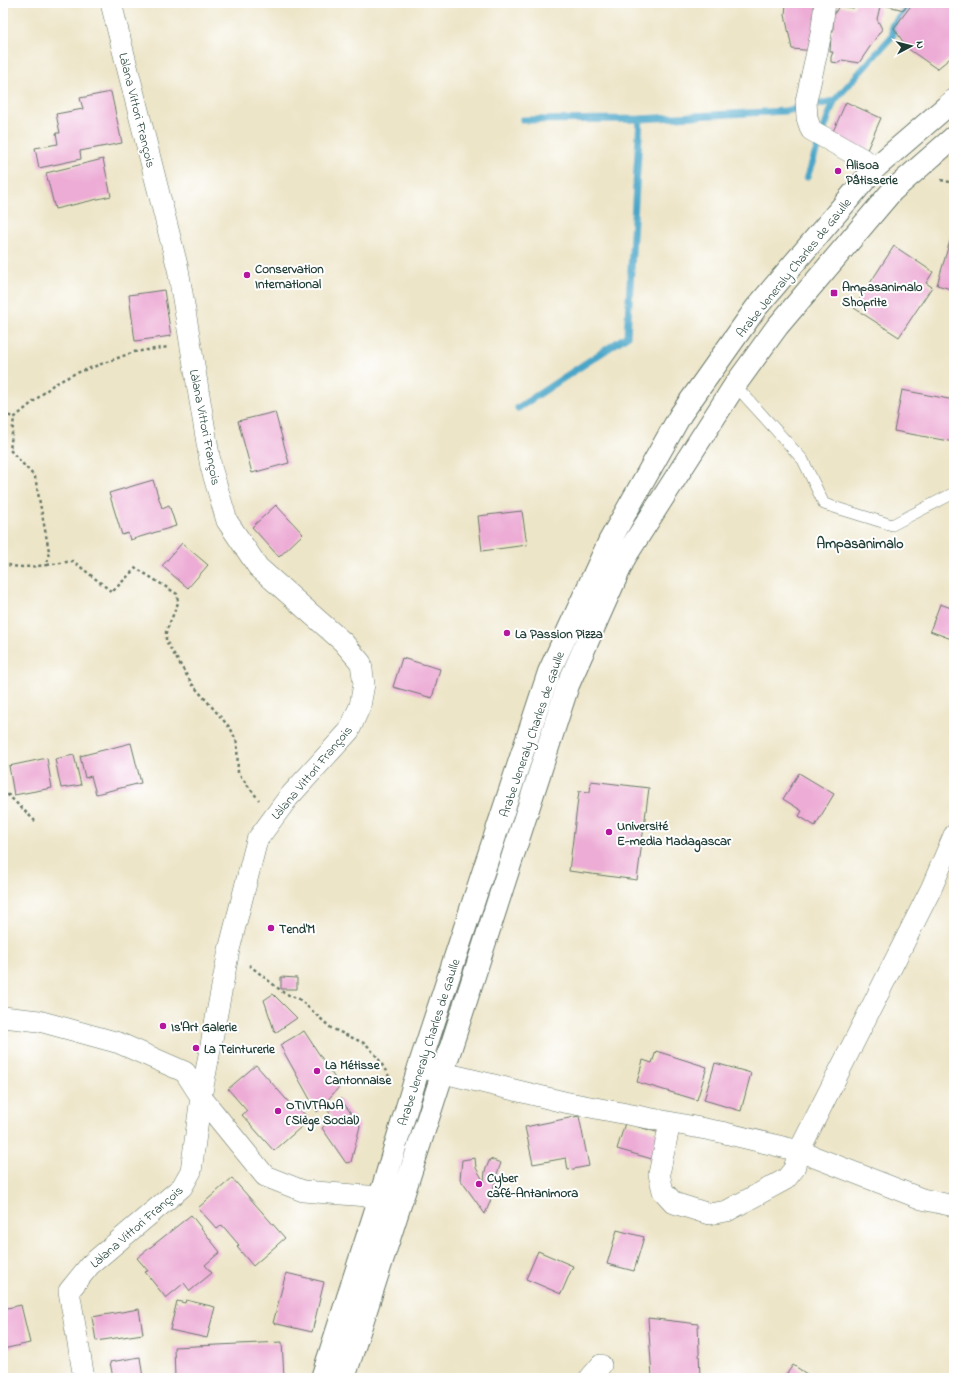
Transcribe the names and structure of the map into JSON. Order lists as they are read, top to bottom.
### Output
{
  "streets": {
    "street": ["Làlana Vittori François", "Arabe Jeneraly Charles de Gaulle"]
  },
  "districts": ["Ampasanimalo"],
  "places": {
    "other": [
      "Alisoa Pâtisserie",
      "Conservation International",
      "La Passion Pizza",
      "Université E-media Madagascar",
      "Tend'M",
      "Is'Art Galerie",
      "La Teinturerie",
      "La Métisse Cantonnaise",
      "OTIVTANA (Siège Social)",
      "Cyber café-Antanimora"
    ],
    "transit": ["Ampasanimalo Shoprite"]
  },
  "north": "right"
}
